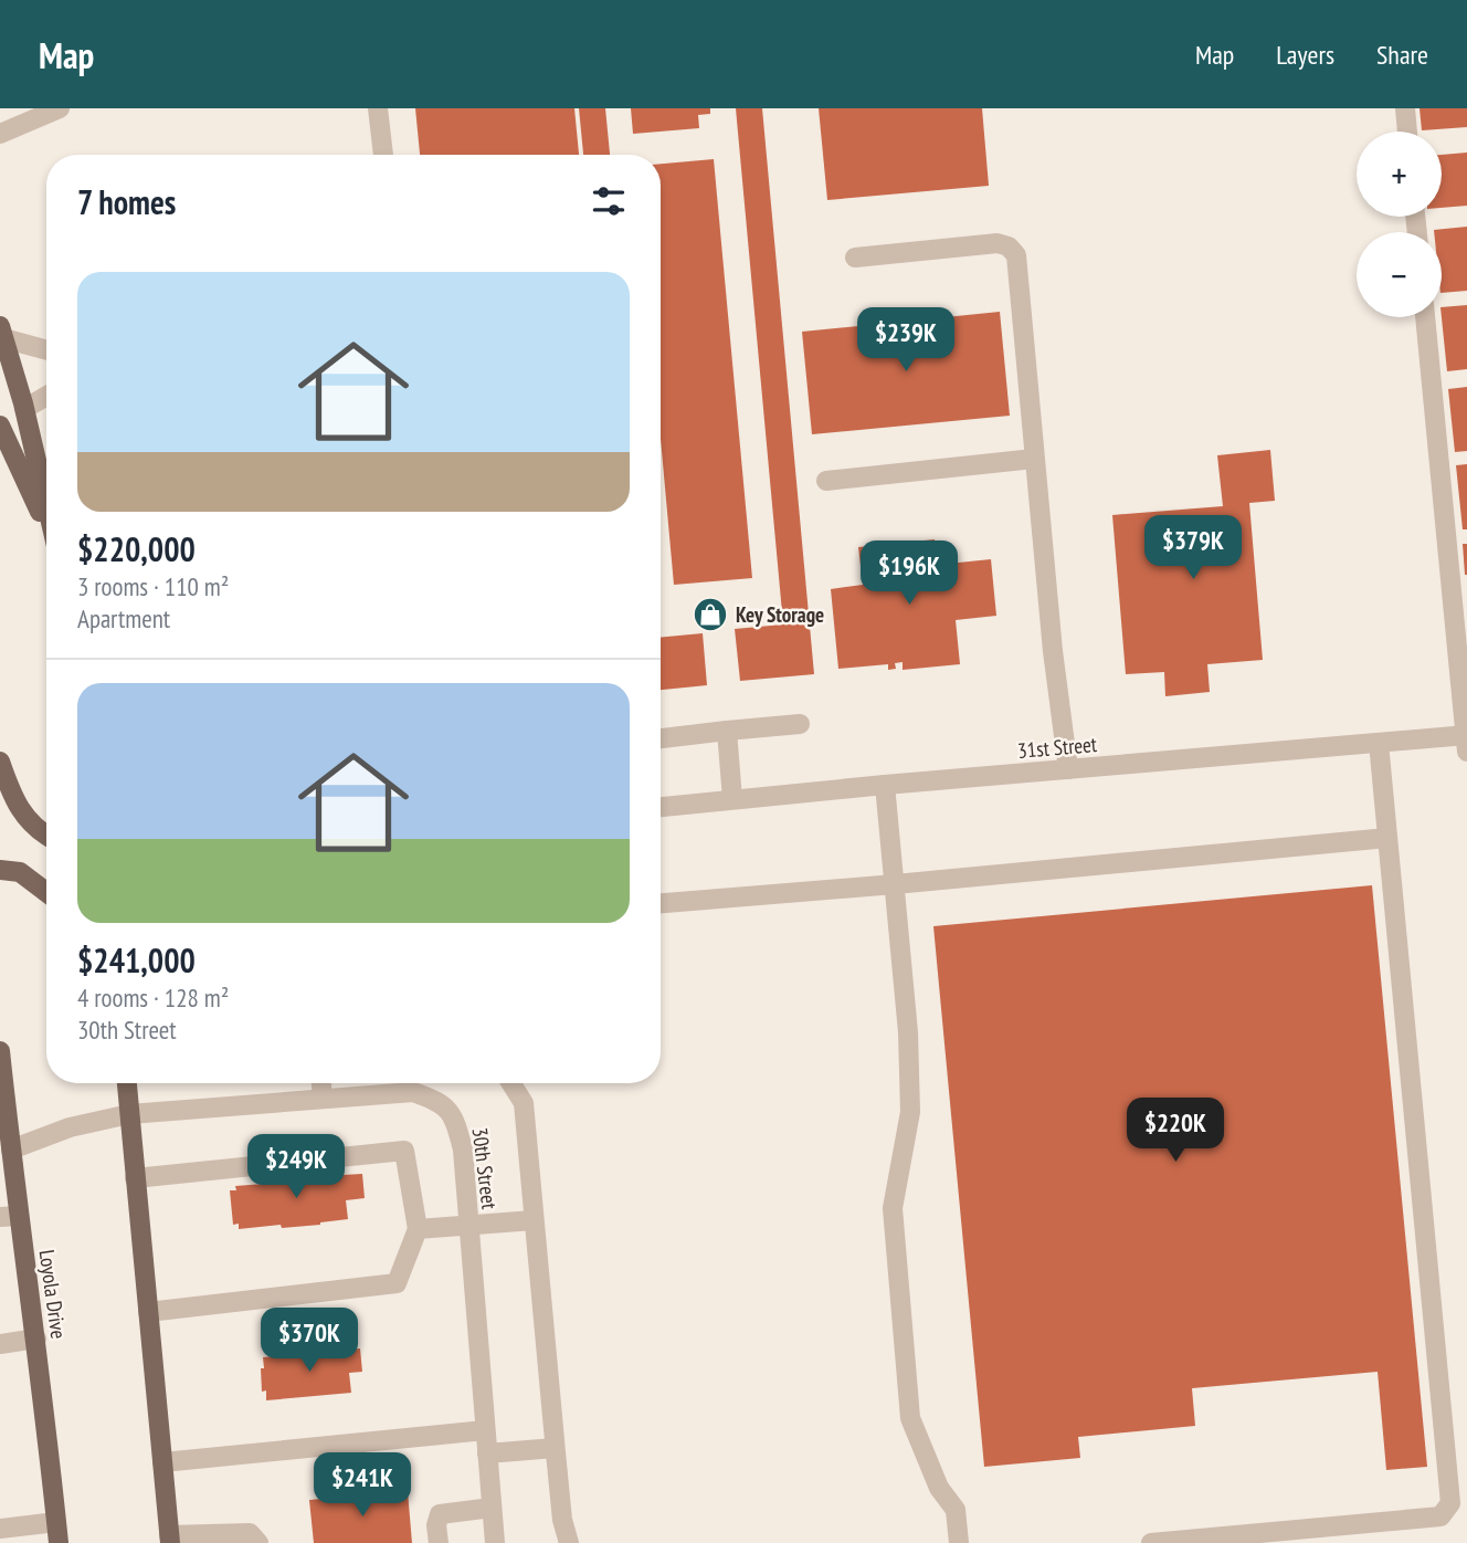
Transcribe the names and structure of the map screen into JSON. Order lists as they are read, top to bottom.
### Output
{
  "streets": {
    "main road": ["Loyola Drive"],
    "street": ["31st Street", "30th Street"]
  },
  "crossings": [
    ["30th Street", "Loyola Drive"]
  ],
  "places": {
    "shop": ["Key Storage"]
  },
  "page": {
    "header": "Map",
    "nav": ["Map", "Layers", "Share"],
    "map_buttons": ["+", "−"],
    "heading": "7 homes",
    "list": [
      {
        "name": "$220,000",
        "note": "3 rooms · 110 m² · Apartment"
      },
      {
        "name": "$241,000",
        "note": "4 rooms · 128 m² · 30th Street"
      }
    ],
    "price": [
      "$239K",
      "$379K",
      "$196K",
      "$220K",
      "$249K",
      "$370K",
      "$241K"
    ]
  }
}
